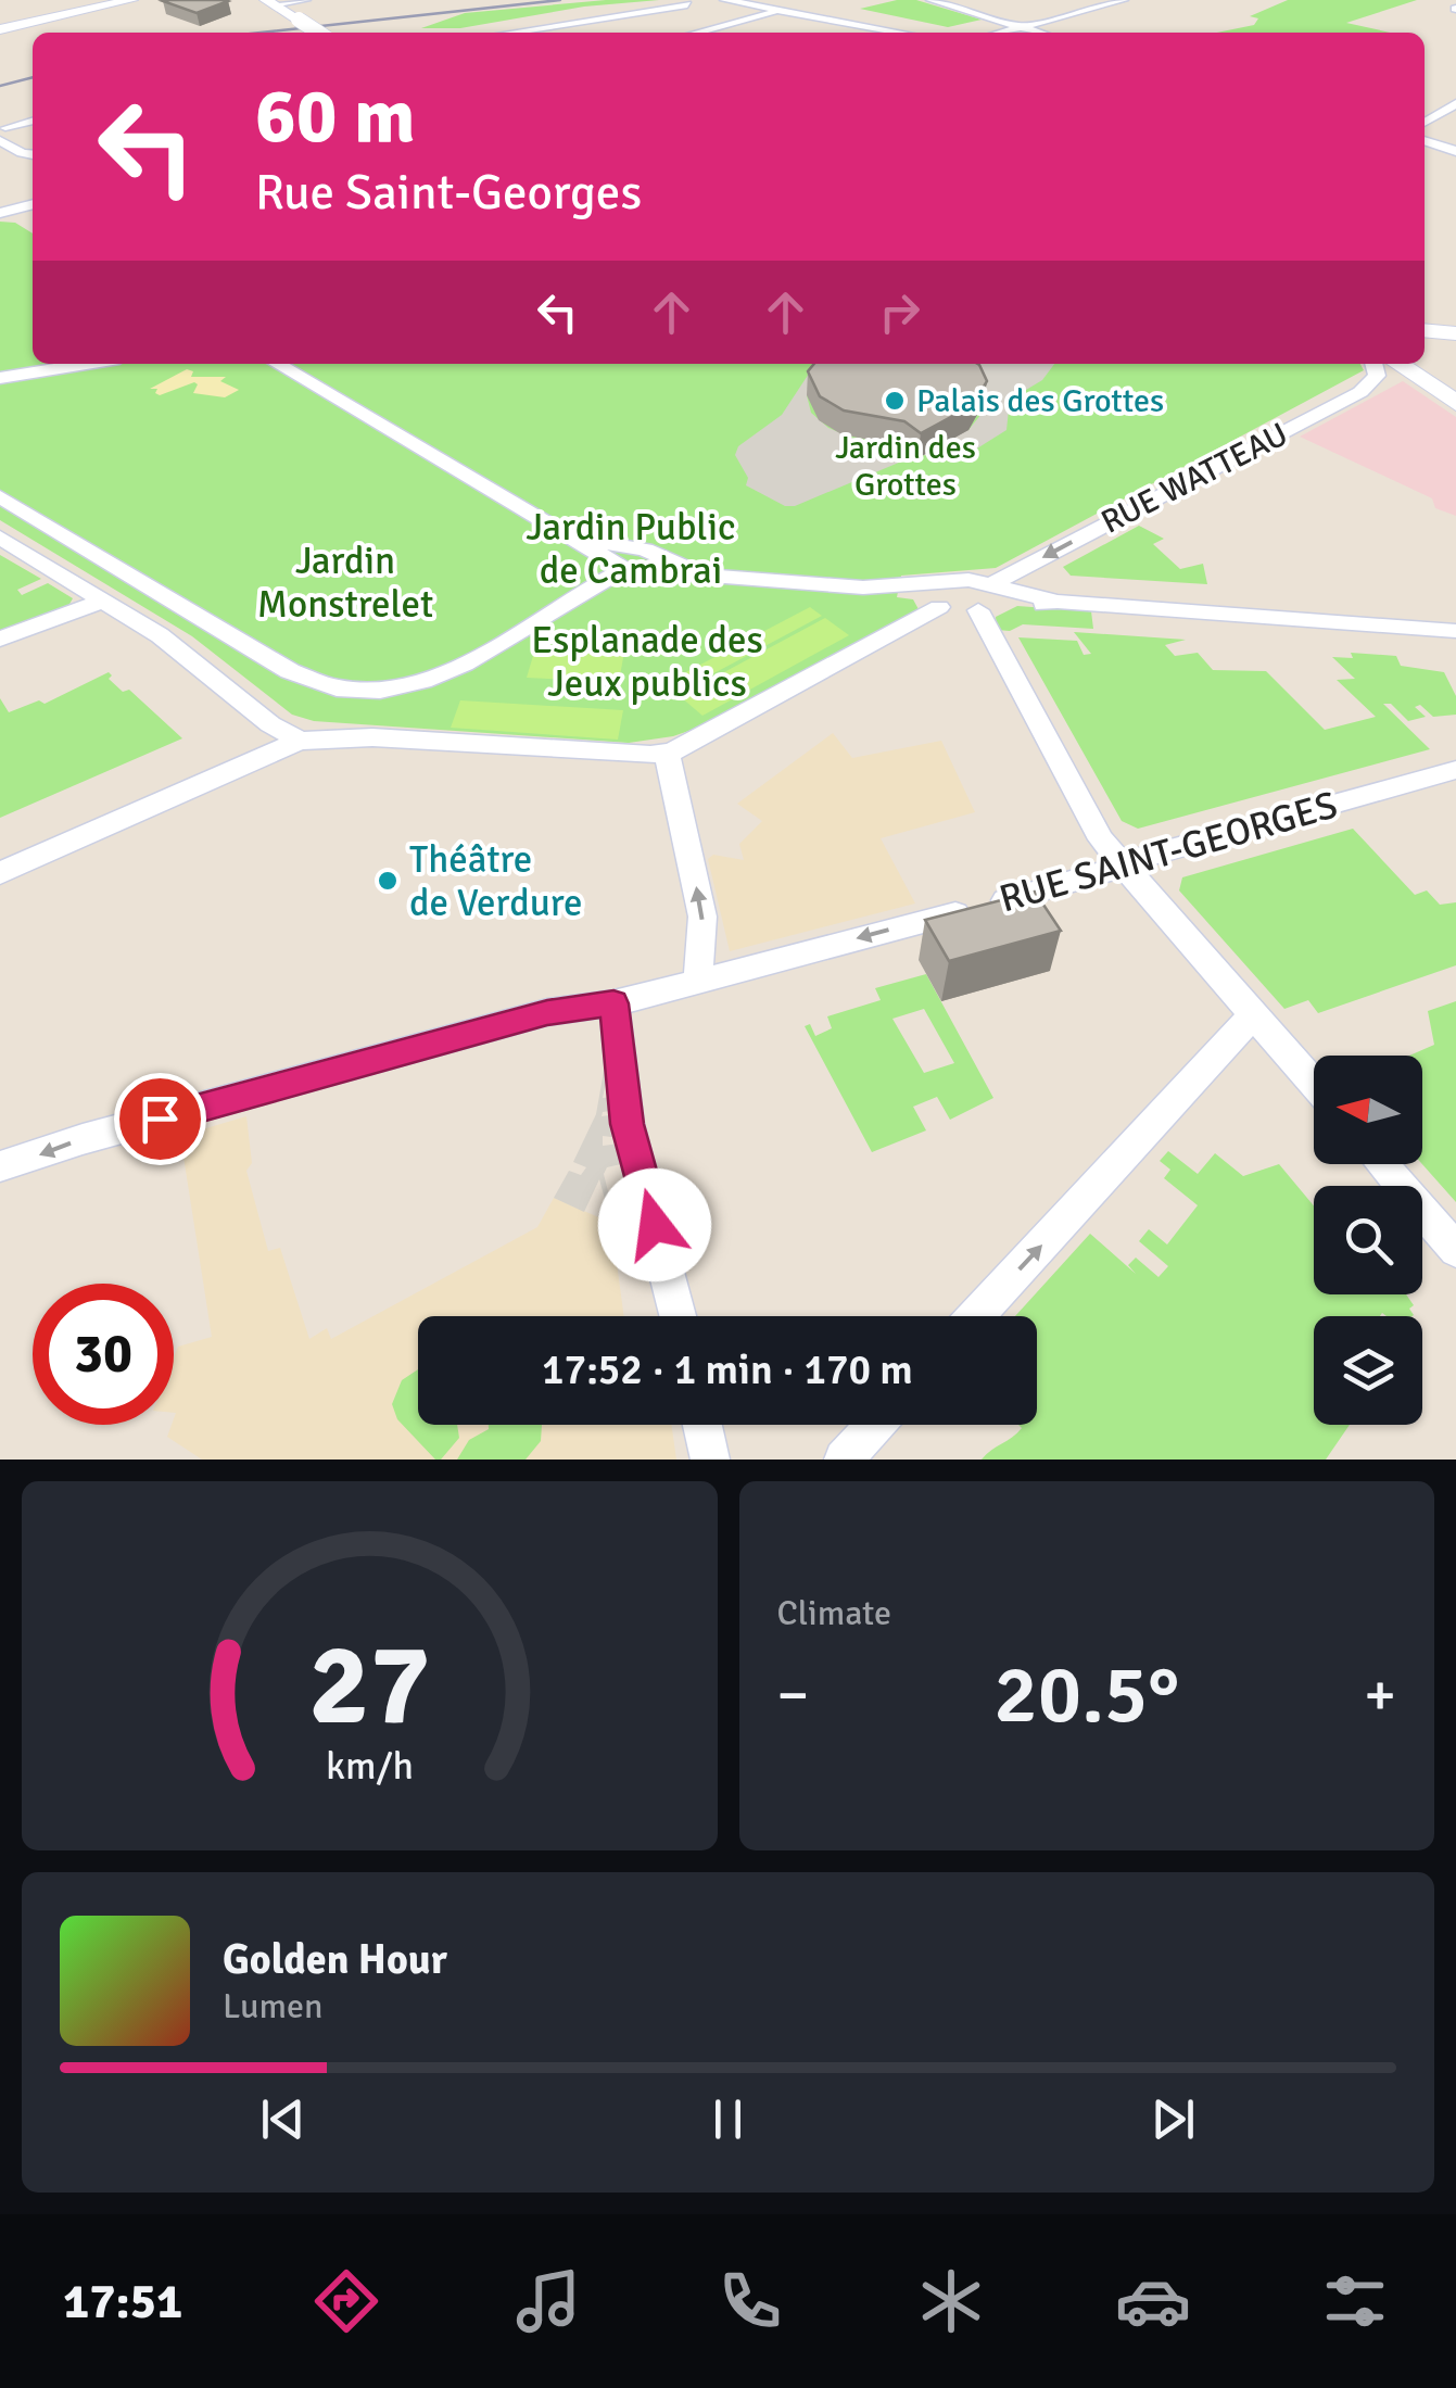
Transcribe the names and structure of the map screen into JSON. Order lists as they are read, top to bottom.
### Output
{
  "streets": {
    "street": ["RUE WATTEAU", "RUE SAINT-GEORGES"]
  },
  "one_way": ["RUE WATTEAU", "RUE SAINT-GEORGES"],
  "parks": [
    "Jardin des Grottes",
    "Jardin Public de Cambrai",
    "Jardin Monstrelet",
    "Esplanade des Jeux publics"
  ],
  "places": ["Palais des Grottes", "Théâtre de Verdure"],
  "north": "left",
  "page": {
    "turn": ["60 m", "Rue Saint-Georges"],
    "limit": "30",
    "trip": "17:52 · 1 min · 170 m",
    "tile": "Climate",
    "heat": ["−", "20.5°", "+"],
    "song": ["Golden Hour", "Lumen"],
    "tabs": "17:51",
    "gauge": ["27", "km/h"]
  }
}
